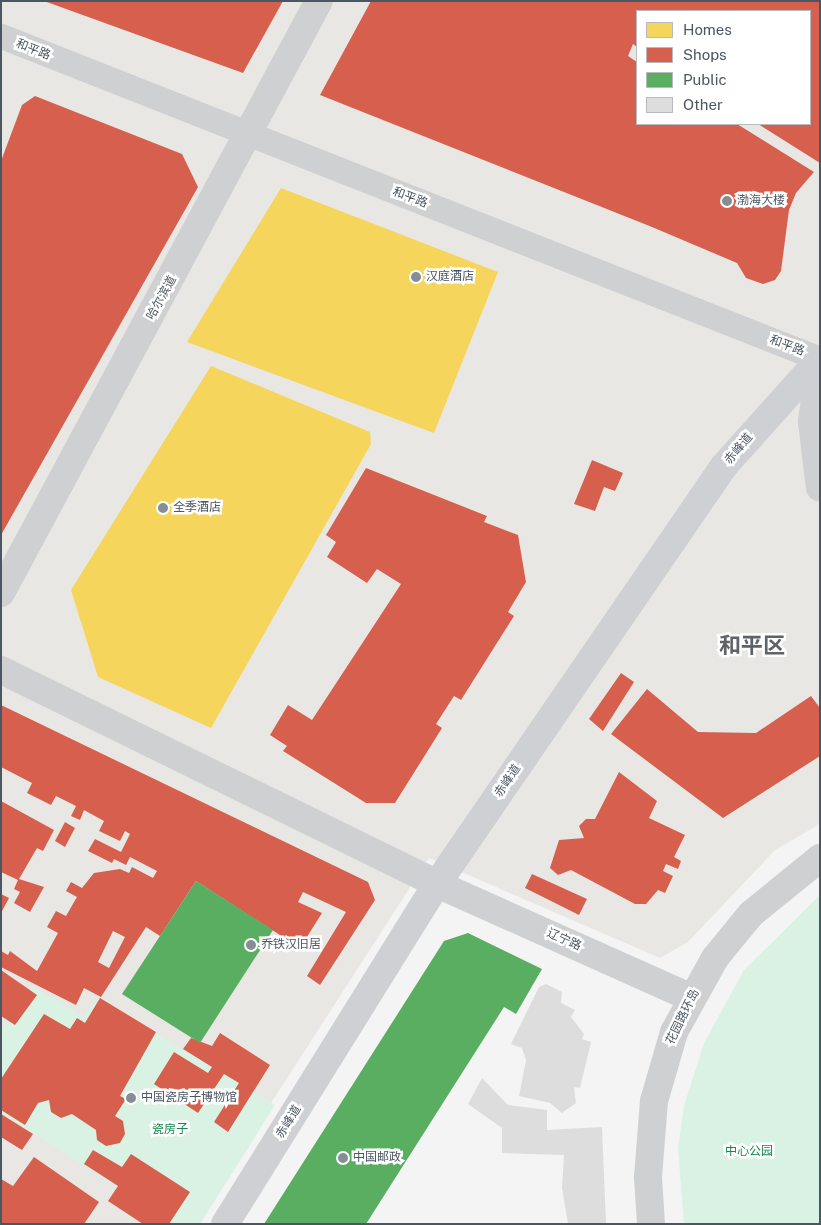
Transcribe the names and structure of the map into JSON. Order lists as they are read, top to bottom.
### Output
{
  "streets": {
    "main road": ["赤峰道"],
    "street": [
      "和平路",
      "哈尔滨道",
      "辽宁路",
      "花园路环岛"
    ]
  },
  "crossings": [
    ["和平路", "哈尔滨道"],
    ["和平路", "赤峰道"],
    ["赤峰道", "辽宁路"],
    ["辽宁路", "花园路环岛"]
  ],
  "districts": ["和平区"],
  "parks": ["瓷房子", "中心公园"],
  "places": [
    "渤海大楼",
    "汉庭酒店",
    "全季酒店",
    "乔铁汉旧居",
    "中国瓷房子博物馆",
    "中国邮政"
  ],
  "legend": [
    "Homes",
    "Shops",
    "Public",
    "Other"
  ]
}
